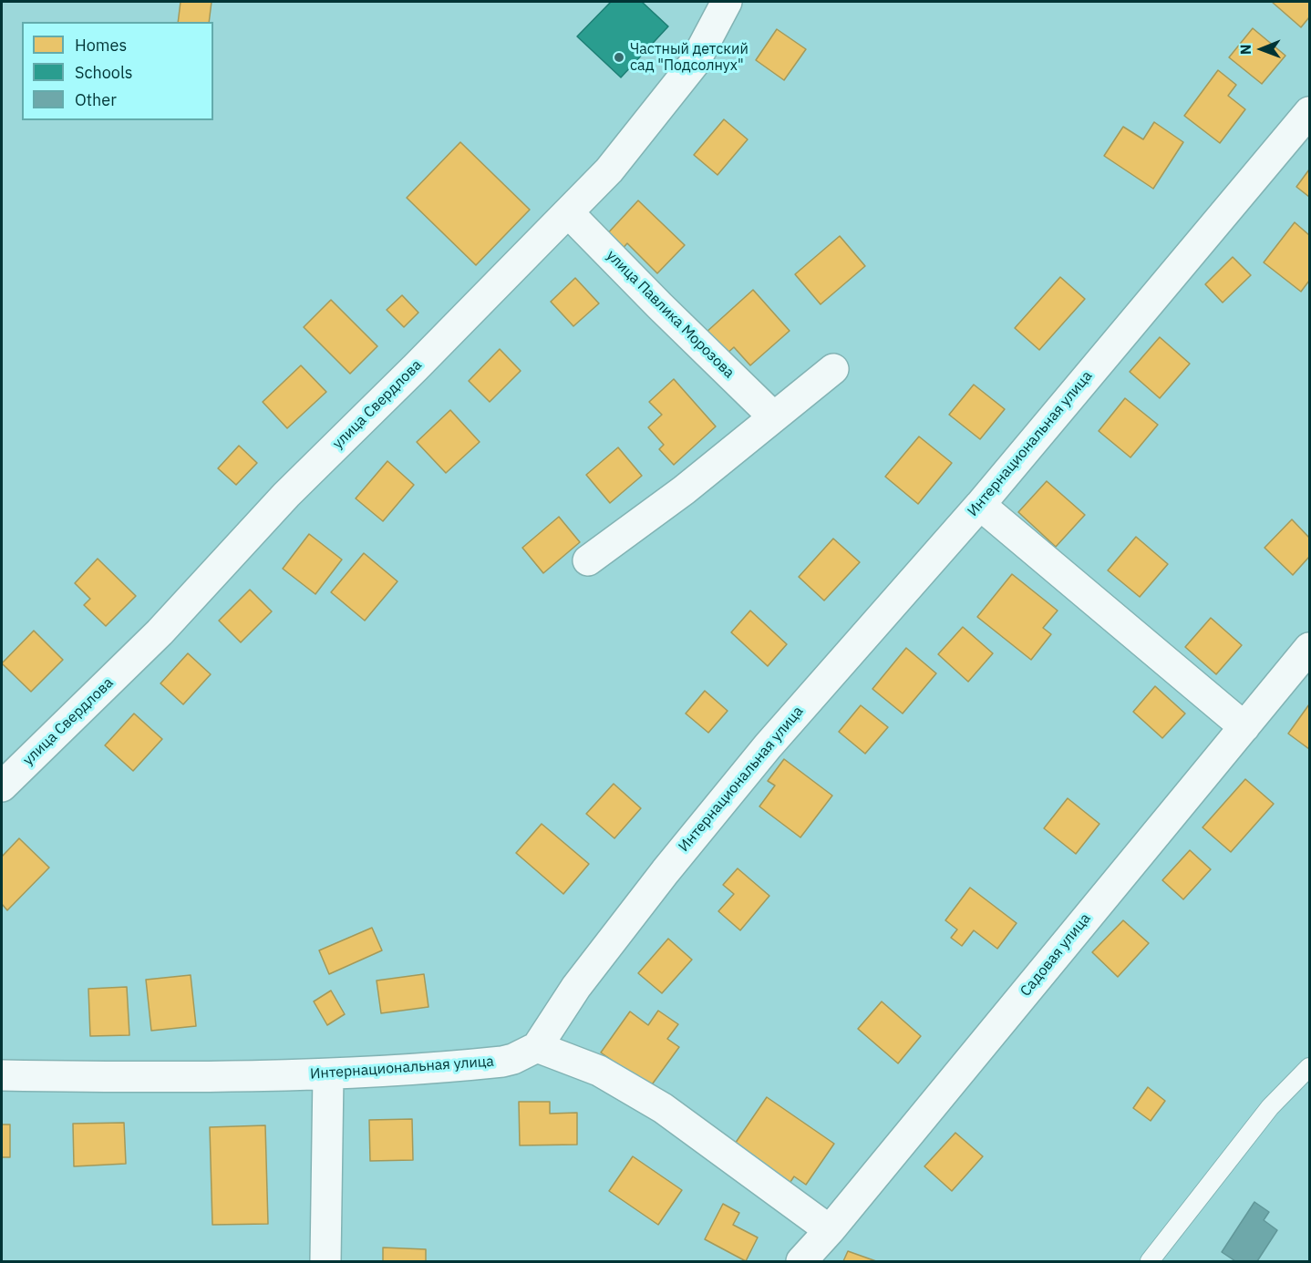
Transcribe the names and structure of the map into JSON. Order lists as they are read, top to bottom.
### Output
{
  "streets": {
    "street": [
      "улица Павлика Морозова",
      "улица Свердлова",
      "Интернациональная улица",
      "Садовая улица"
    ]
  },
  "crossings": [
    ["улица Павлика Морозова", "улица Свердлова"]
  ],
  "places": ["Частный детский сад \"Подсолнух\""],
  "legend": ["Homes", "Schools", "Other"],
  "north": "left"
}
